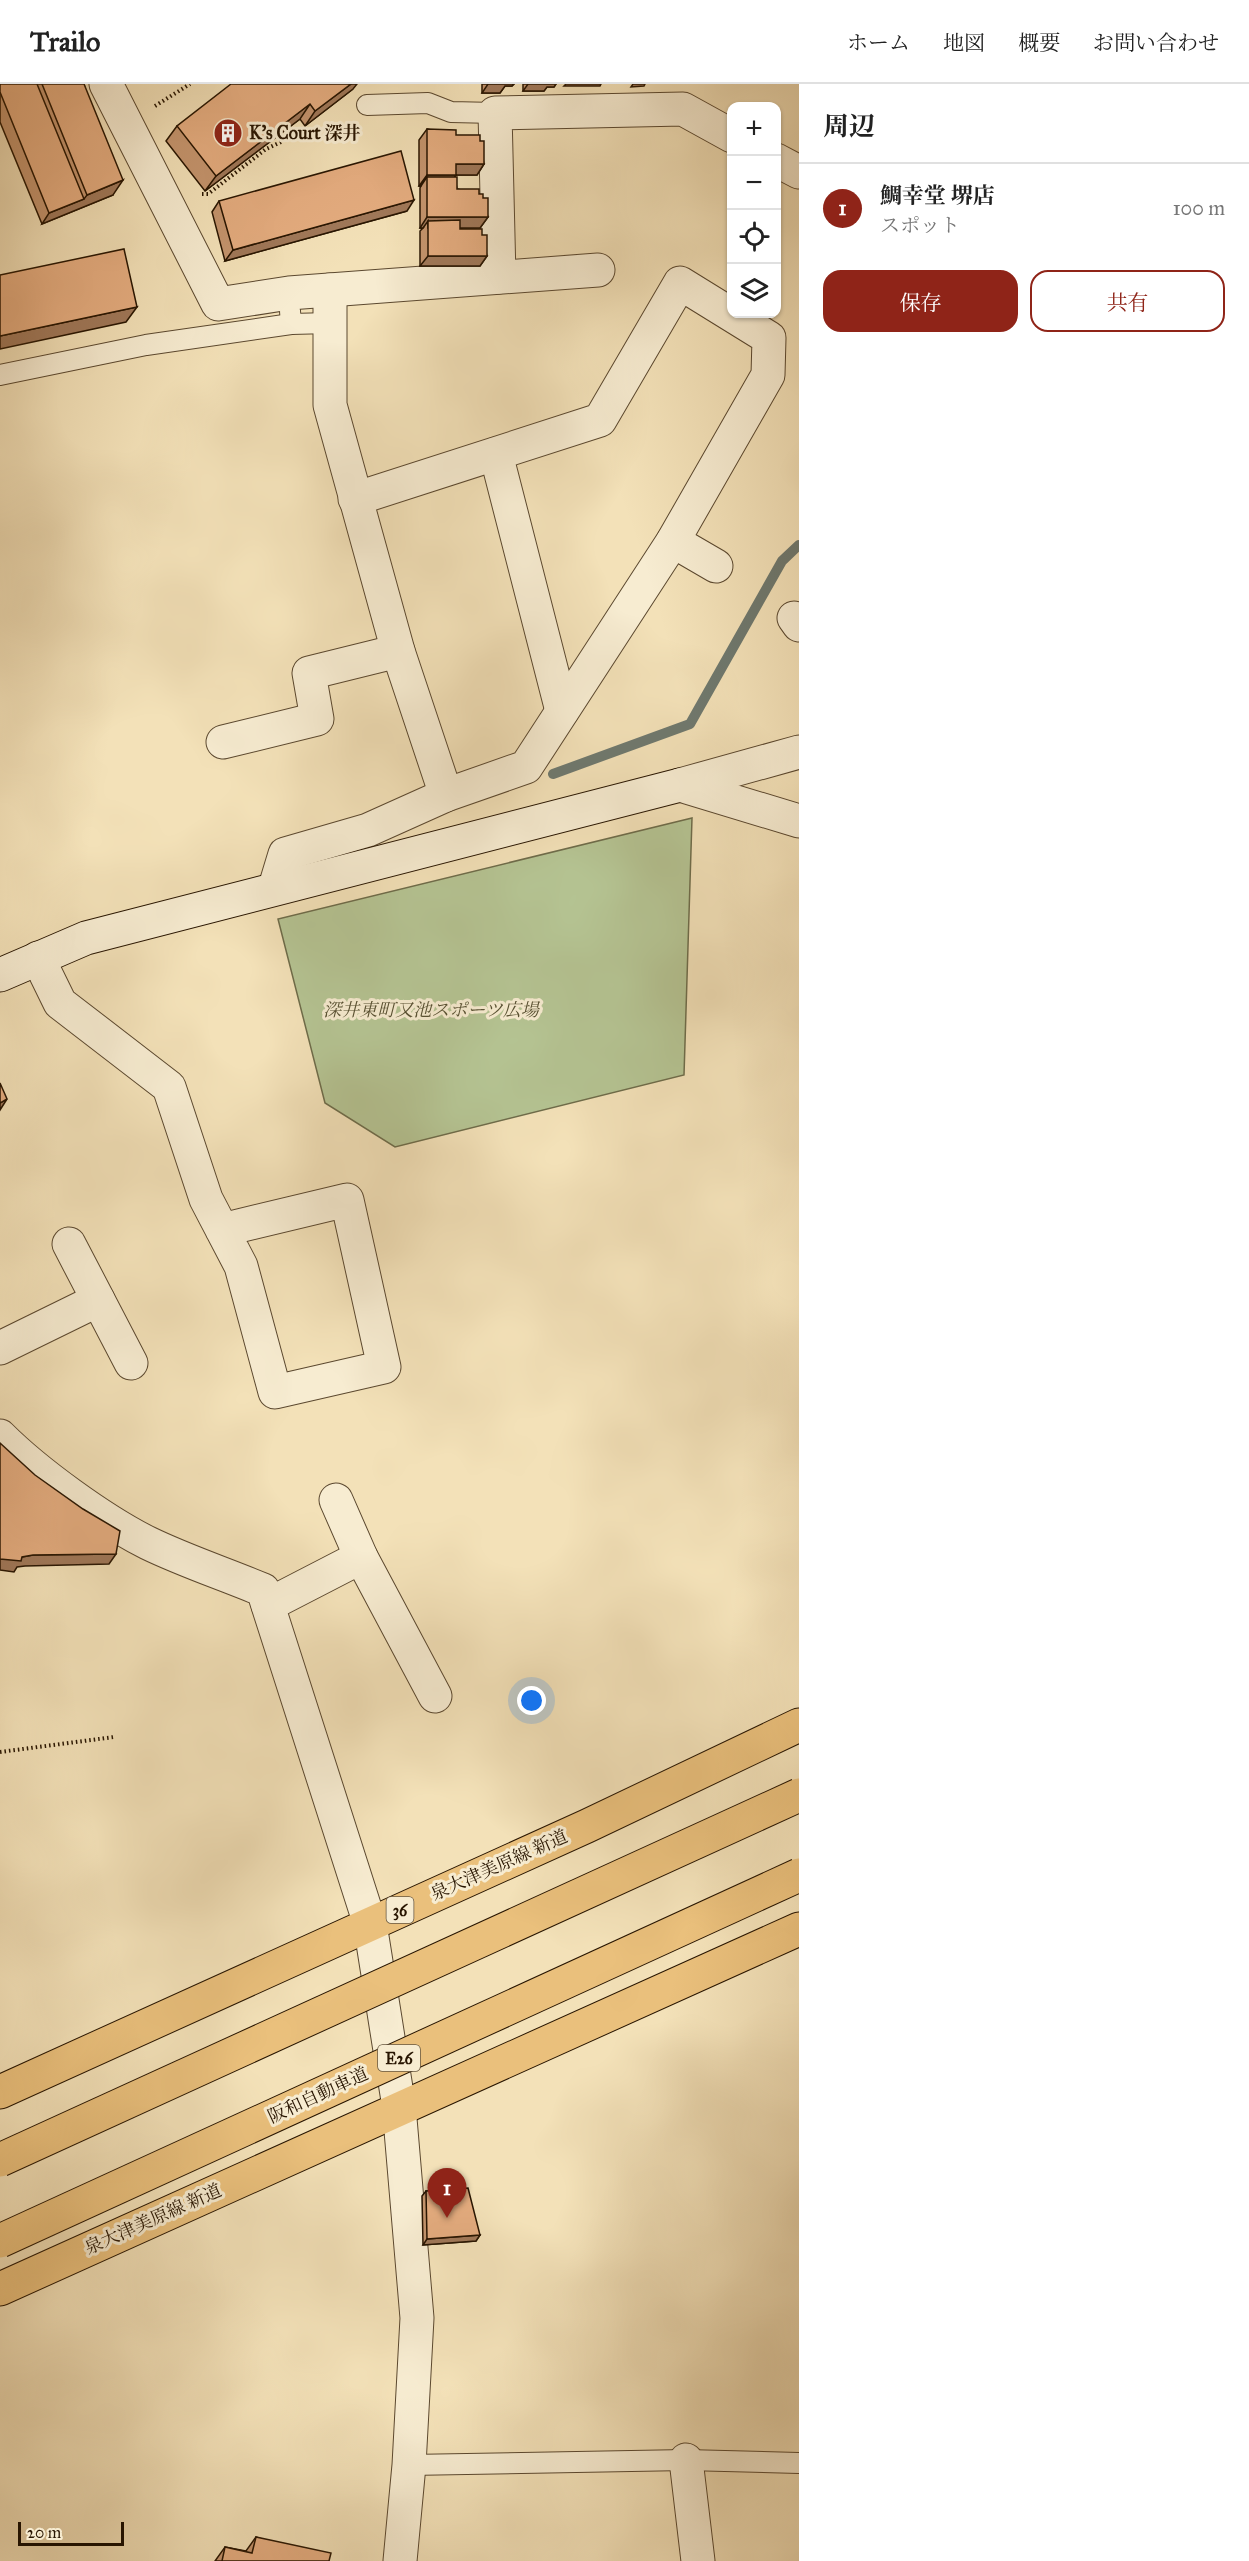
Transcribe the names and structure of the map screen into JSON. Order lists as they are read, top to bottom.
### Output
{
  "streets": {
    "main road": [
      "泉大津美原線 新道",
      "36",
      "E26",
      "阪和自動車道"
    ]
  },
  "parks": ["深井東町又池スポーツ広場"],
  "places": {
    "building": ["K's Court 深井"]
  },
  "scale_bar": "20 m",
  "page": {
    "header": "Trailo",
    "nav": [
      "ホーム",
      "地図",
      "概要",
      "お問い合わせ"
    ],
    "heading": "周辺",
    "map_buttons": ["+", "−"],
    "list": [
      {
        "mark": "1",
        "name": "鯛幸堂 堺店",
        "note": "スポット",
        "value": "100 m"
      }
    ],
    "buttons": ["保存", "共有"],
    "pins": "1",
    "scale": "20 m"
  }
}
